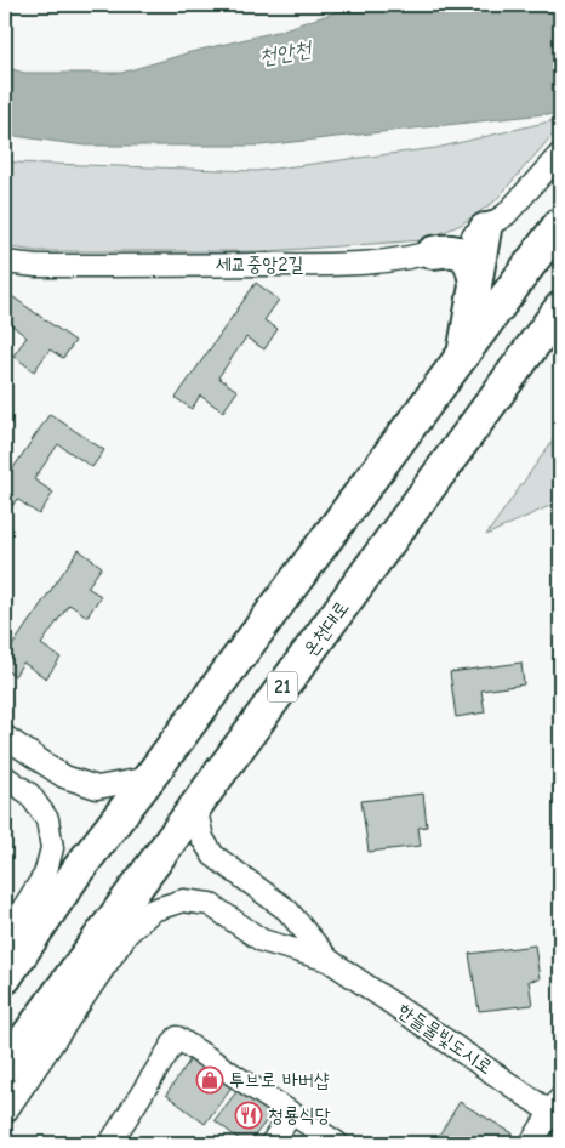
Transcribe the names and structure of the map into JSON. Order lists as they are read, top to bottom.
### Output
{
  "streets": {
    "highway": ["온천대로", "21"],
    "street": ["세교중앙2길", "한들물빛도시로"]
  },
  "water": ["천안천"],
  "places": {
    "shop": ["투브로 바버샵"],
    "restaurant": ["청룡식당"]
  }
}
